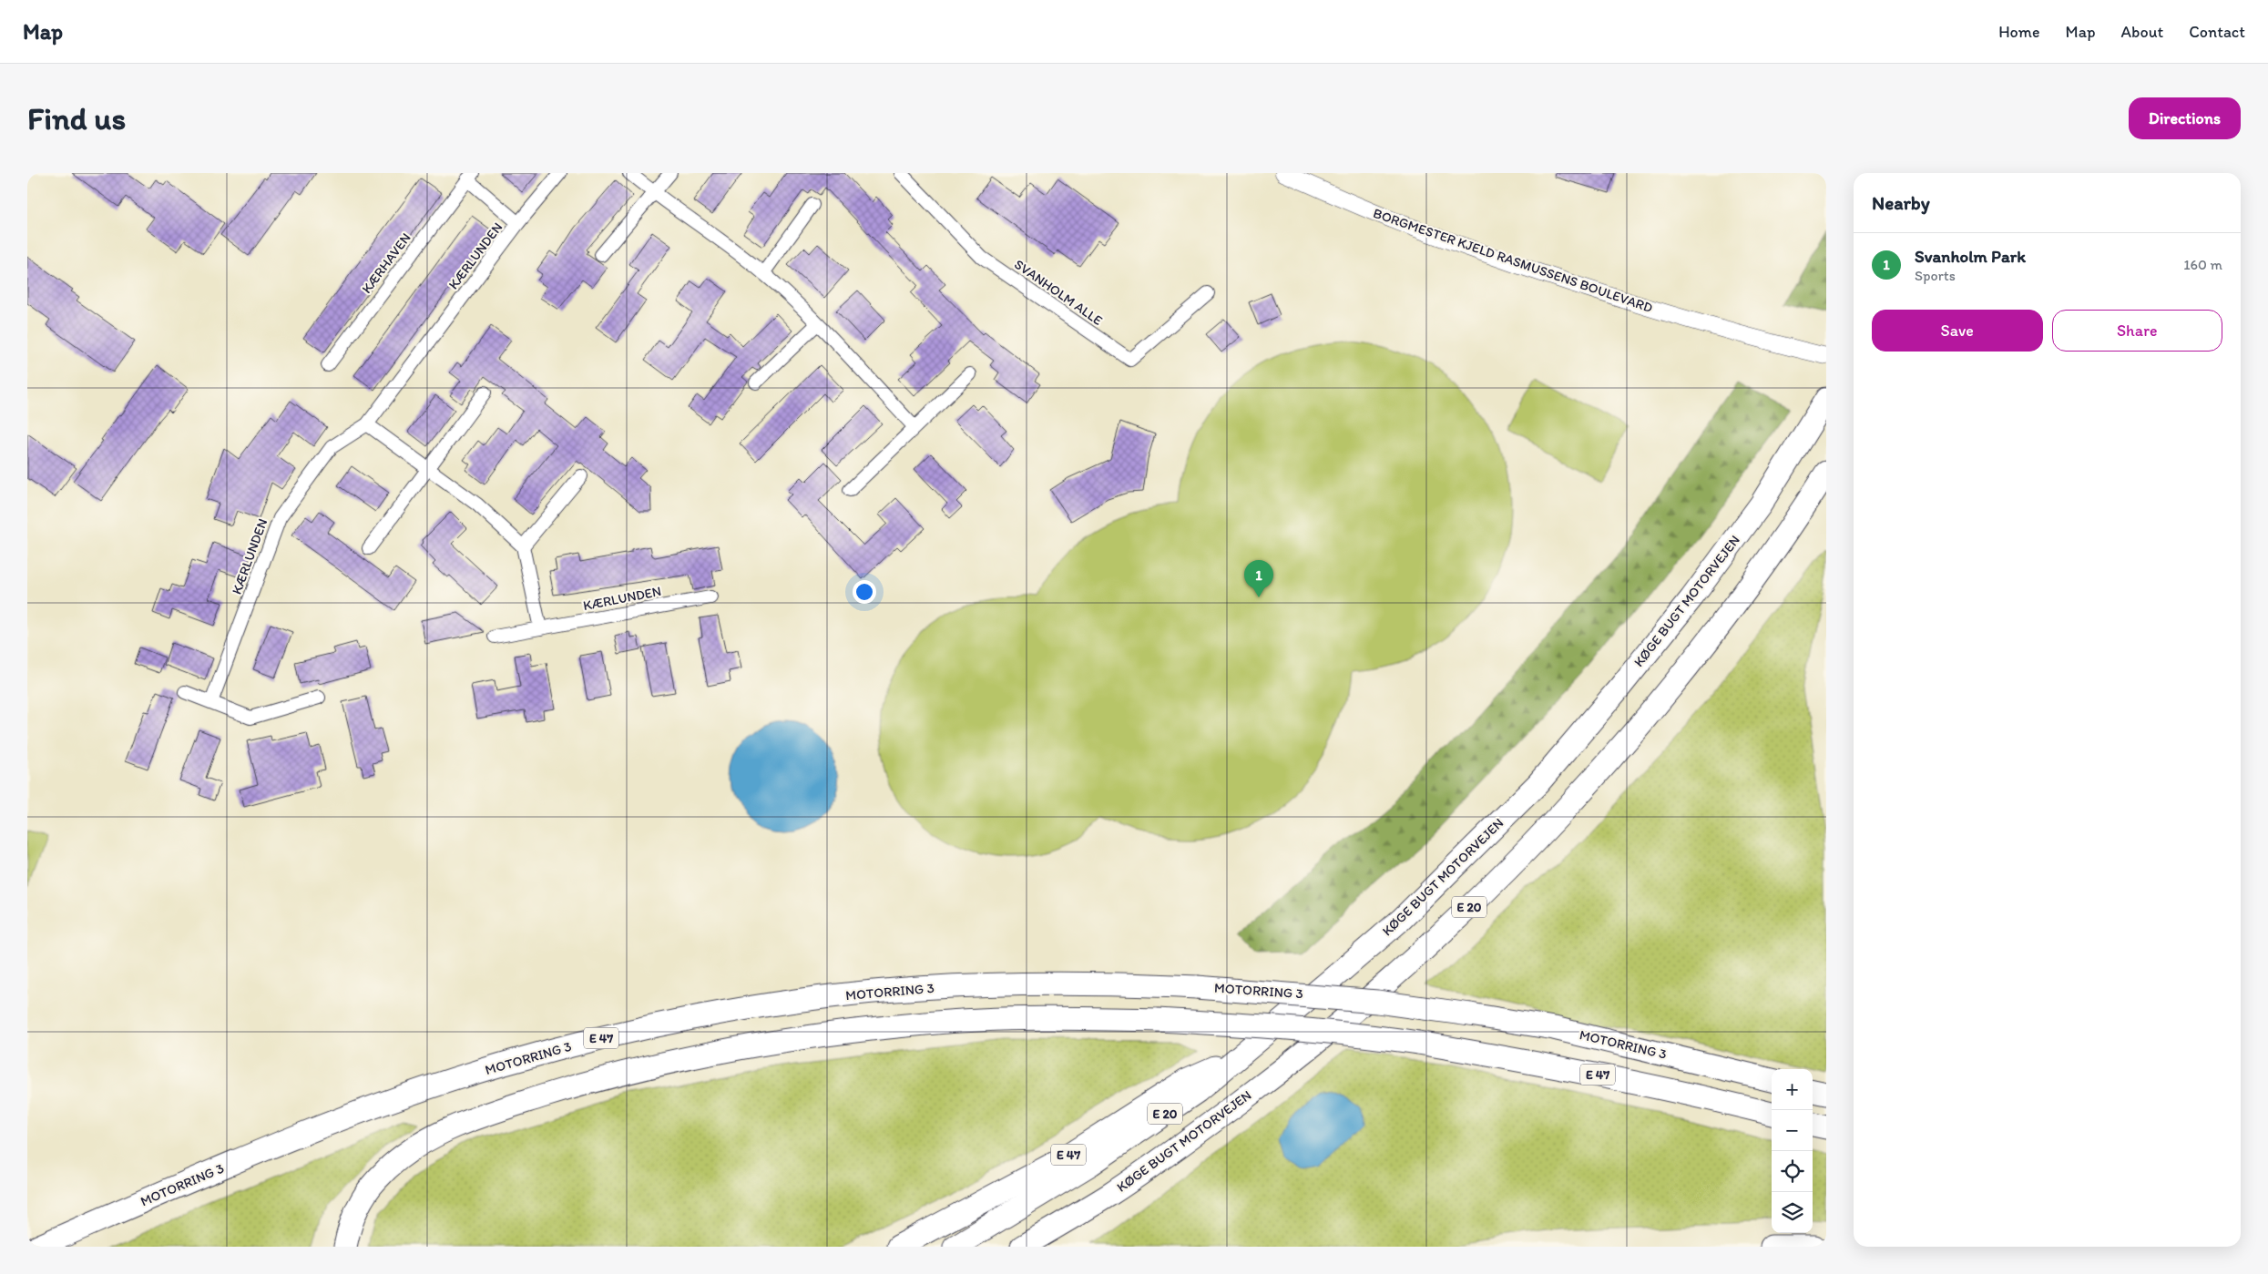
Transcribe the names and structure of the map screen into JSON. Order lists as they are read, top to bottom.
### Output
{
  "streets": {
    "highway": [
      "KØGE BUGT MOTORVEJEN",
      "E 20",
      "MOTORRING 3",
      "E 47"
    ],
    "street": [
      "KÆRLUNDEN",
      "BORGMESTER KJELD RASMUSSENS BOULEVARD",
      "KÆRHAVEN",
      "SVANHOLM ALLE"
    ]
  },
  "crossings": [
    ["KÆRLUNDEN", "KÆRHAVEN"],
    ["KØGE BUGT MOTORVEJEN", "E 47"]
  ],
  "page": {
    "header": "Map",
    "nav": [
      "Home",
      "Map",
      "About",
      "Contact"
    ],
    "buttons": [
      "Directions",
      ["Save", "Share"]
    ],
    "title": "Find us",
    "heading": "Nearby",
    "list": [
      {
        "mark": "1",
        "name": "Svanholm Park",
        "note": "Sports",
        "value": "160 m"
      }
    ],
    "pins": "1",
    "map_buttons": ["+", "−"]
  }
}
